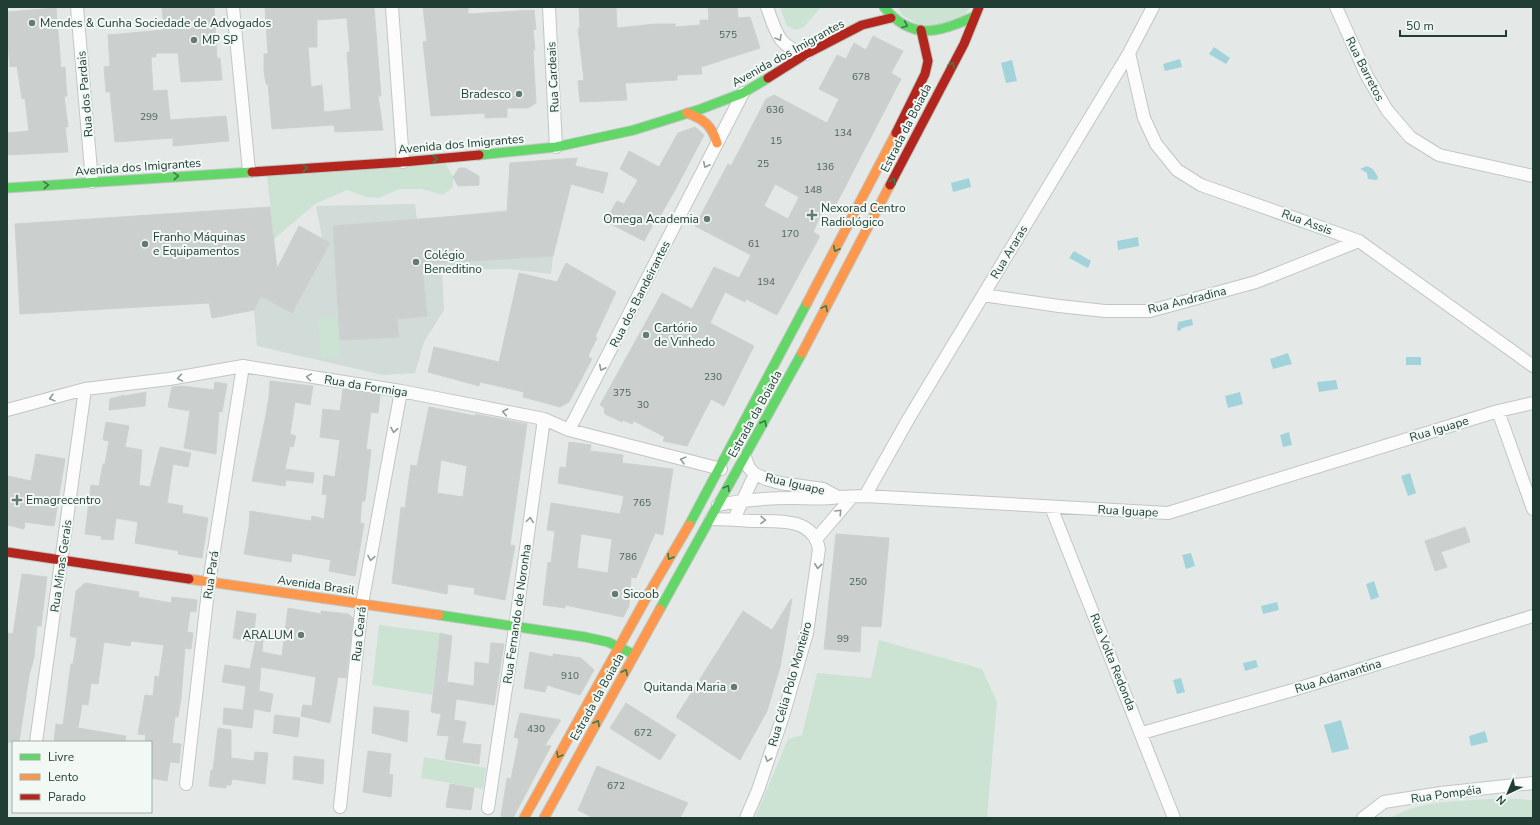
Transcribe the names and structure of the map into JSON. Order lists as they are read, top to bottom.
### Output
{
  "streets": {
    "main road": ["Avenida dos Imigrantes", "Estrada da Boiada", "Avenida Brasil"],
    "street": [
      "Rua Barretos",
      "Rua Cardeais",
      "Rua dos Pardais",
      "Rua Assis",
      "Rua Araras",
      "Rua dos Bandeirantes",
      "Rua Andradina",
      "Rua da Formiga",
      "Rua Iguape",
      "Rua Minas Gerais",
      "Rua Pará",
      "Rua Fernando de Noronha",
      "Rua Ceará",
      "Rua Volta Redonda",
      "Rua Adamantina",
      "Rua Célia Polo Monteiro",
      "Rua Pompéia"
    ]
  },
  "crossings": [
    ["Avenida dos Imigrantes", "Rua Cardeais"],
    ["Avenida dos Imigrantes", "Rua dos Pardais"],
    ["Avenida dos Imigrantes", "Rua dos Bandeirantes"],
    ["Estrada da Boiada", "Rua da Formiga"],
    ["Estrada da Boiada", "Rua Iguape"],
    ["Estrada da Boiada", "Avenida Brasil"],
    ["Rua Assis", "Rua Araras"],
    ["Rua Assis", "Rua Andradina"],
    ["Rua Araras", "Rua Andradina"],
    ["Rua Araras", "Rua Iguape"],
    ["Rua dos Bandeirantes", "Rua da Formiga"],
    ["Rua da Formiga", "Rua Minas Gerais"],
    ["Rua da Formiga", "Rua Pará"],
    ["Rua da Formiga", "Rua Fernando de Noronha"],
    ["Rua da Formiga", "Rua Ceará"],
    ["Rua Iguape", "Rua Volta Redonda"],
    ["Rua Minas Gerais", "Avenida Brasil"],
    ["Rua Pará", "Avenida Brasil"],
    ["Avenida Brasil", "Rua Fernando de Noronha"],
    ["Avenida Brasil", "Rua Ceará"],
    ["Rua Volta Redonda", "Rua Adamantina"]
  ],
  "one_way": [
    "Avenida dos Imigrantes",
    "Rua dos Bandeirantes",
    "Rua da Formiga",
    "Rua Fernando de Noronha",
    "Rua Ceará",
    "Rua Célia Polo Monteiro"
  ],
  "places": {
    "other": [
      "Mendes & Cunha Sociedade de Advogados",
      "MP SP",
      "Bradesco",
      "Omega Academia",
      "Franho Máquinas e Equipamentos",
      "Colégio Beneditino",
      "Cartório de Vinhedo",
      "Sicoob",
      "ARALUM",
      "Quitanda Maria"
    ],
    "health": ["Nexorad Centro Radiológico", "Emagrecentro"]
  },
  "house_numbers": [
    "575",
    "678",
    "636",
    "299",
    "134",
    "15",
    "25",
    "136",
    "148",
    "170",
    "61",
    "194",
    "230",
    "375",
    "30",
    "765",
    "786",
    "250",
    "99",
    "910",
    "430",
    "672",
    "672"
  ],
  "legend": ["Livre", "Lento", "Parado"],
  "scale_bar": "50 m",
  "north": "bottom left"
}
